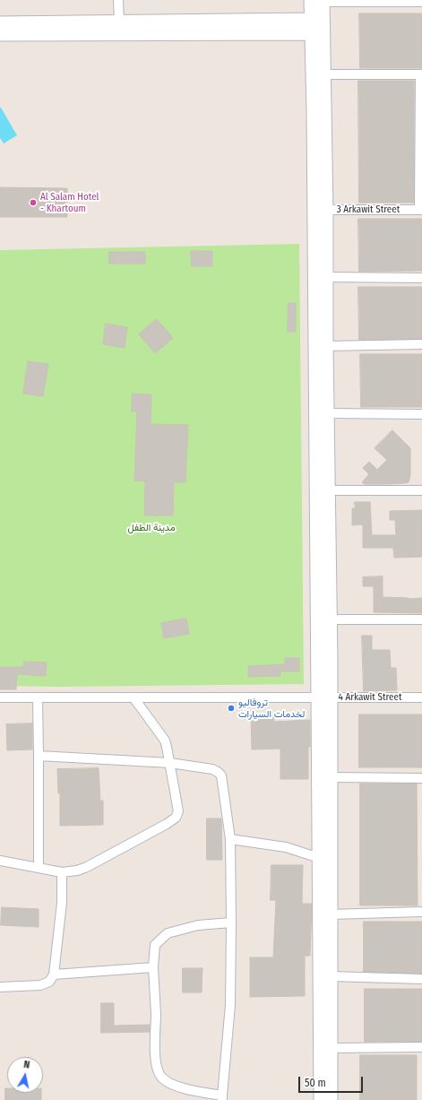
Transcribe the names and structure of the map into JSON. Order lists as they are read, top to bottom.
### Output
{
  "streets": {
    "street": ["3 Arkawit Street", "4 Arkawit Street"]
  },
  "parks": ["مدينة الطفل"],
  "places": ["Al Salam Hotel - Khartoum", "تروفاليو لخدمات السيارات"],
  "scale_bar": "50 m",
  "north": "top"
}
